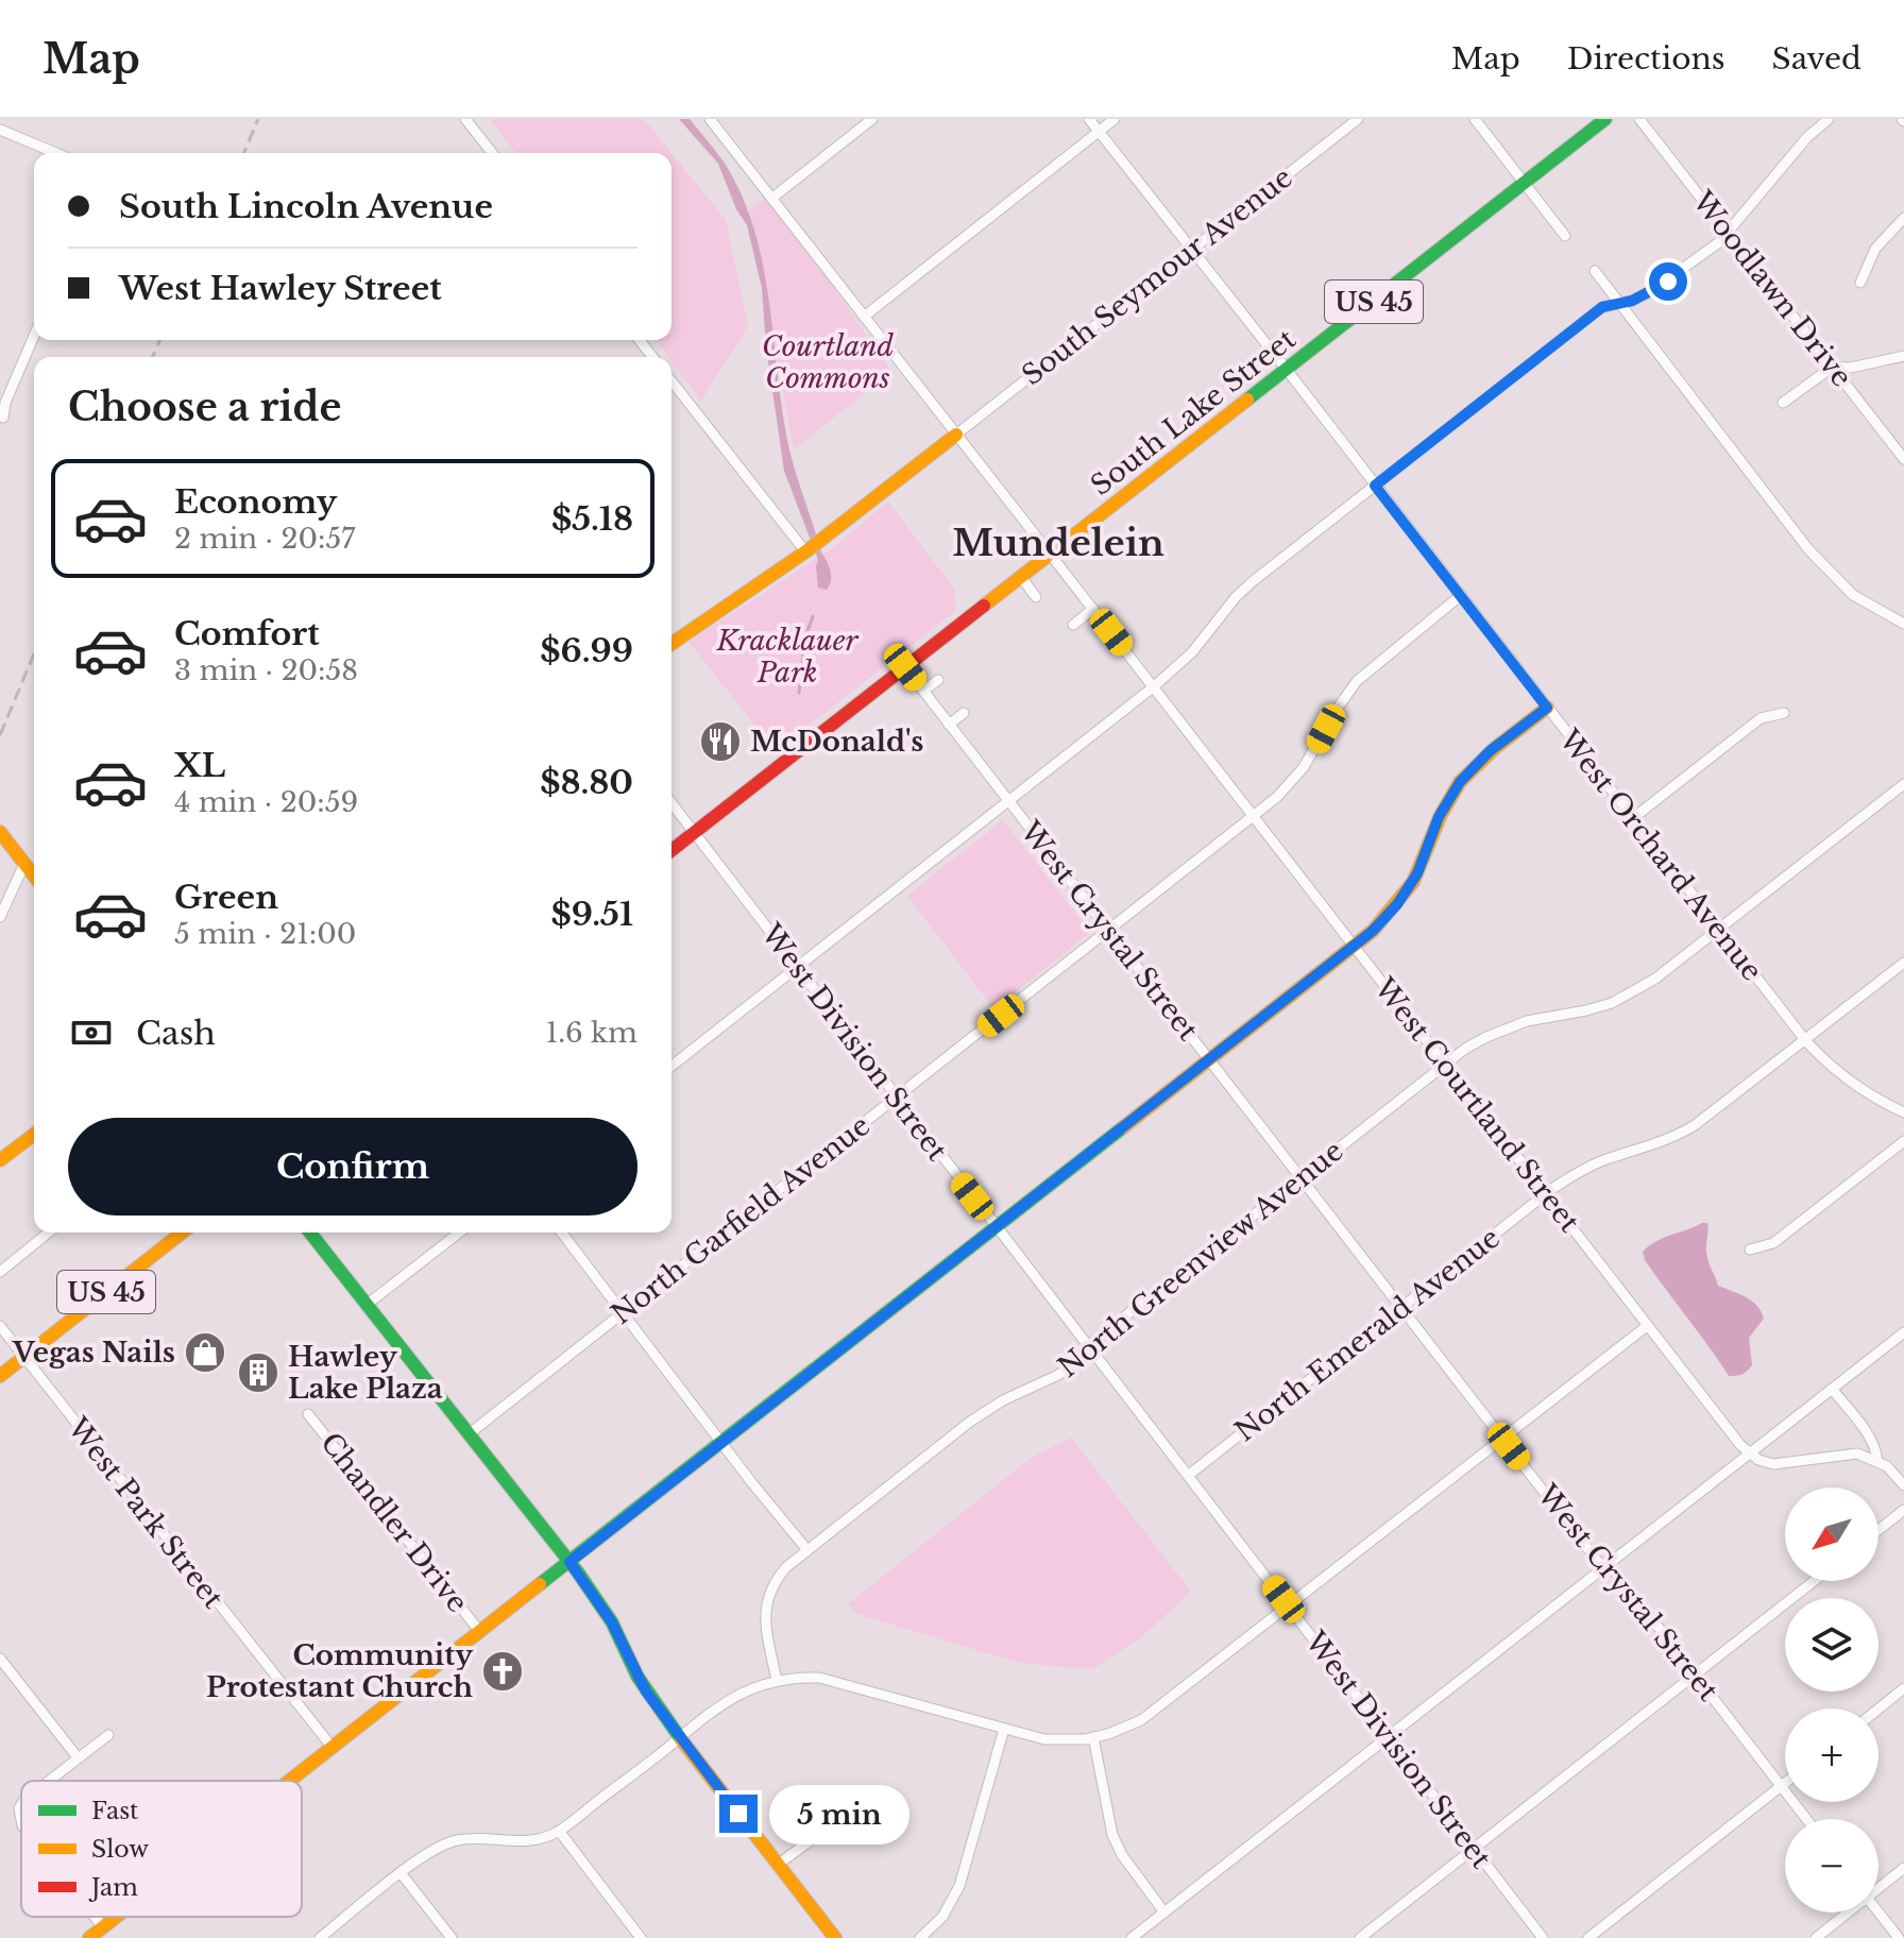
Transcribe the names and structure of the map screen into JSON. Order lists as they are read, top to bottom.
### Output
{
  "streets": {
    "street": [
      "South Seymour Avenue",
      "Woodlawn Drive",
      "US 45",
      "South Lake Street",
      "West Orchard Avenue",
      "West Crystal Street",
      "West Division Street",
      "West Courtland Street",
      "North Garfield Avenue",
      "North Greenview Avenue",
      "North Emerald Avenue",
      "West Park Street",
      "Chandler Drive"
    ]
  },
  "crossings": [
    ["South Seymour Avenue", "West Orchard Avenue"],
    ["South Seymour Avenue", "West Courtland Street"],
    ["US 45", "South Lake Street"],
    ["US 45", "West Crystal Street"],
    ["US 45", "West Division Street"],
    ["US 45", "West Courtland Street"],
    ["US 45", "West Park Street"],
    ["South Lake Street", "West Orchard Avenue"],
    ["South Lake Street", "West Courtland Street"],
    ["West Orchard Avenue", "North Garfield Avenue"],
    ["West Orchard Avenue", "North Greenview Avenue"],
    ["West Orchard Avenue", "North Emerald Avenue"],
    ["West Crystal Street", "North Garfield Avenue"],
    ["West Crystal Street", "North Greenview Avenue"],
    ["West Crystal Street", "North Emerald Avenue"],
    ["West Division Street", "North Garfield Avenue"],
    ["West Division Street", "North Greenview Avenue"],
    ["West Division Street", "North Emerald Avenue"],
    ["West Courtland Street", "North Garfield Avenue"],
    ["West Courtland Street", "North Greenview Avenue"],
    ["West Courtland Street", "North Emerald Avenue"]
  ],
  "districts": ["Mundelein"],
  "parks": ["Courtland Commons", "Kracklauer Park"],
  "places": {
    "restaurant": ["McDonald's"],
    "shop": ["Vegas Nails"],
    "building": ["Hawley Lake Plaza"],
    "church": ["Community Protestant Church"]
  },
  "legend": ["Fast", "Slow", "Jam"],
  "north": "bottom left",
  "page": {
    "header": "Map",
    "nav": ["Map", "Directions", "Saved"],
    "banner": ["South Lincoln Avenue", "West Hawley Street"],
    "heading": "Choose a ride",
    "list": [
      {
        "name": "Economy",
        "note": "2 min · 20:57",
        "value": "$5.18"
      },
      {
        "name": "Comfort",
        "note": "3 min · 20:58",
        "value": "$6.99"
      },
      {
        "name": "XL",
        "note": "4 min · 20:59",
        "value": "$8.80"
      },
      {
        "name": "Green",
        "note": "5 min · 21:00",
        "value": "$9.51"
      }
    ],
    "pay": ["Cash", "1.6 km"],
    "buttons": "Confirm",
    "map_buttons": ["+", "−"],
    "bubble": "5 min"
  }
}
